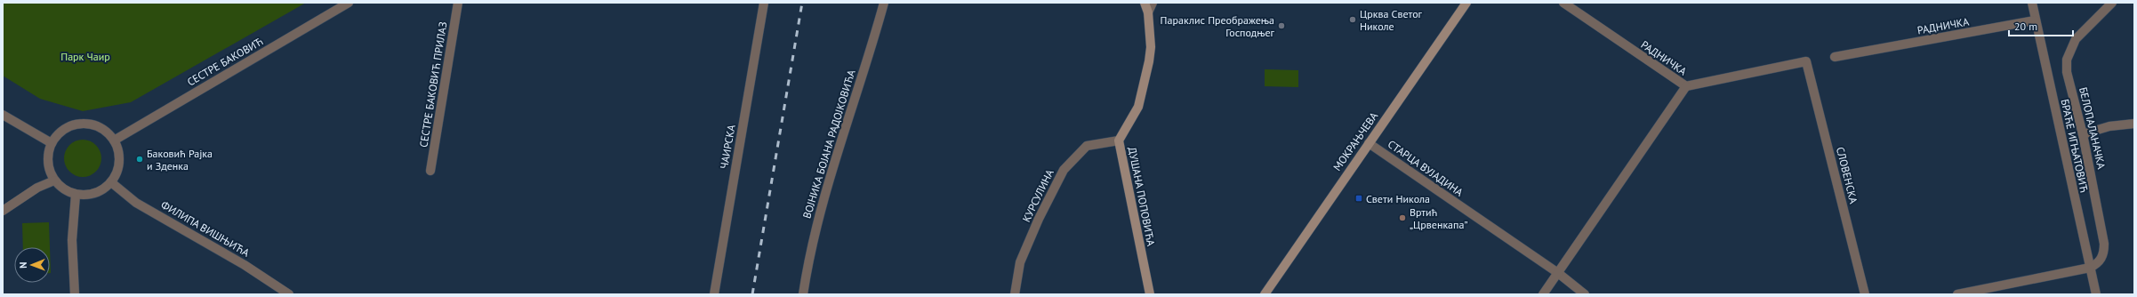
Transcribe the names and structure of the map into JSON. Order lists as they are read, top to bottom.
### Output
{
  "streets": {
    "street": [
      "РАДНИЧКА",
      "СЕСТРЕ БАКОВИЋ",
      "СЕСТРЕ БАКОВИЋ ПРИЛАЗ",
      "БЕЛОПАЛАНАЧКА",
      "МОКРАЊЧЕВА",
      "ВОЈНИКА БОЈАНА РАДОЈКОВИЋА",
      "БРАЋЕ ИГЊАТОВИЋ",
      "ЧАИРСКА",
      "СТАРЦА ВУЈАДИНА",
      "СЛОВЕНСКА",
      "КУРСУЛИНА",
      "ДУШАНА ПОПОВИЋА",
      "ФИЛИПА ВИШЊИЋА"
    ]
  },
  "crossings": [
    ["РАДНИЧКА", "БРАЋЕ ИГЊАТОВИЋ"],
    ["РАДНИЧКА", "СЛОВЕНСКА"],
    ["СЕСТРЕ БАКОВИЋ", "ФИЛИПА ВИШЊИЋА"],
    ["БЕЛОПАЛАНАЧКА", "БРАЋЕ ИГЊАТОВИЋ"],
    ["МОКРАЊЧЕВА", "СТАРЦА ВУЈАДИНА"],
    ["КУРСУЛИНА", "ДУШАНА ПОПОВИЋА"]
  ],
  "parks": ["Парк Чаир"],
  "places": {
    "other": [
      "Црква Светог Николе",
      "Параклис Преображења Господњег",
      "Баковић Рајка и Зденка",
      "Вртић „Црвенкапа”"
    ],
    "transit": ["Свети Никола"]
  },
  "scale_bar": "20 m",
  "north": "left"
}
